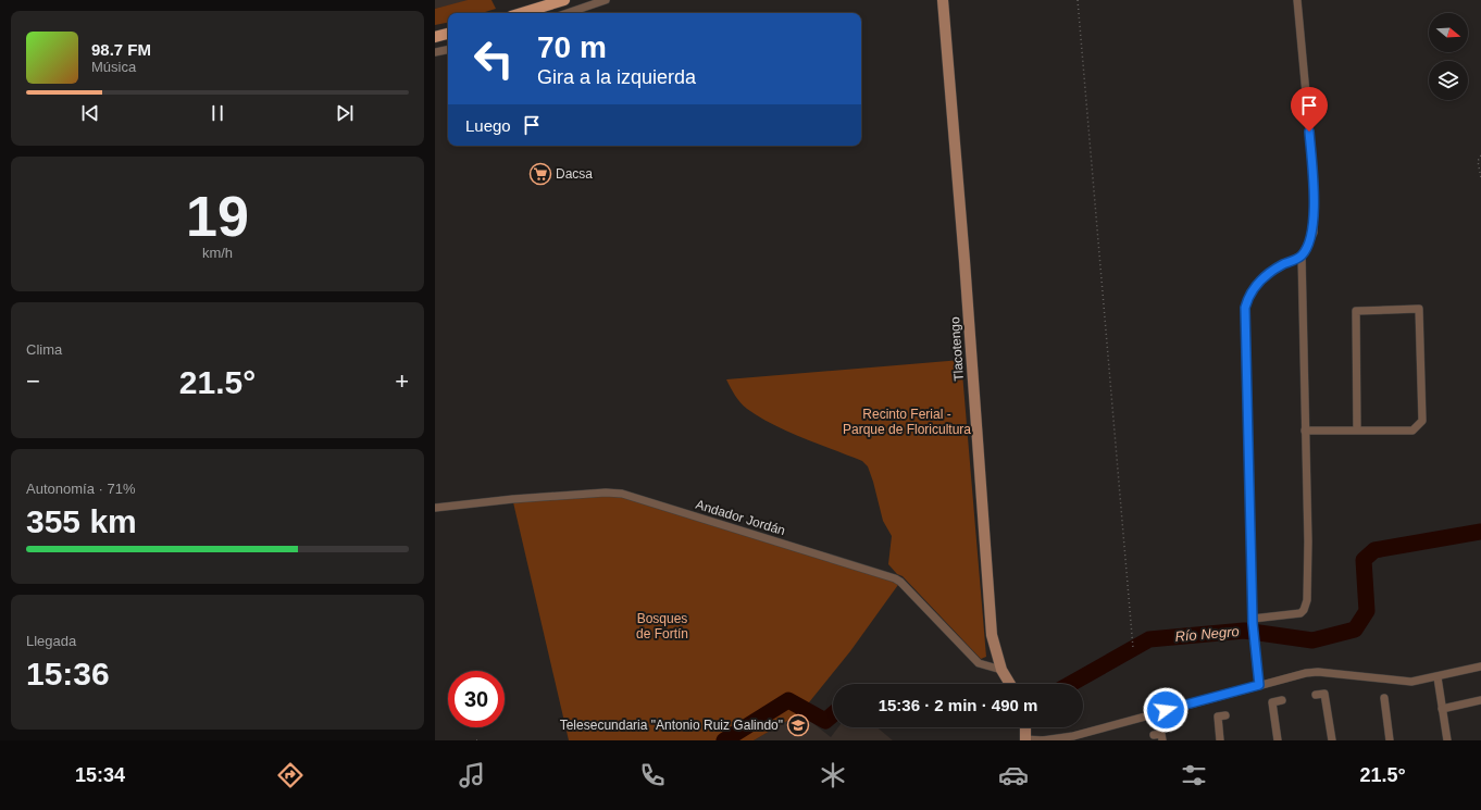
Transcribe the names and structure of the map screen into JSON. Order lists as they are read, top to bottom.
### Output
{
  "streets": {
    "street": ["Tlacotengo", "Andador Jordán"]
  },
  "crossings": [
    ["Tlacotengo", "Andador Jordán"]
  ],
  "water": ["Río Negro"],
  "parks": ["Recinto Ferial - Parque de Floricultura", "Bosques de Fortín"],
  "places": {
    "supermarket": ["Dacsa"],
    "school or university": ["Telesecundaria \"Antonio Ruiz Galindo\""]
  },
  "north": "right",
  "page": {
    "turn": ["70 m", "Gira a la izquierda"],
    "song": ["98.7 FM", "Música"],
    "then": "Luego",
    "tile": [
      ["19", "km/h"],
      "Clima",
      ["Autonomía · 71%", "355 km"],
      ["Llegada", "15:36"]
    ],
    "heat": ["−", "21.5°", "+"],
    "limit": "30",
    "trip": "15:36 · 2 min · 490 m",
    "tabs": ["15:34", "21.5°"]
  }
}
